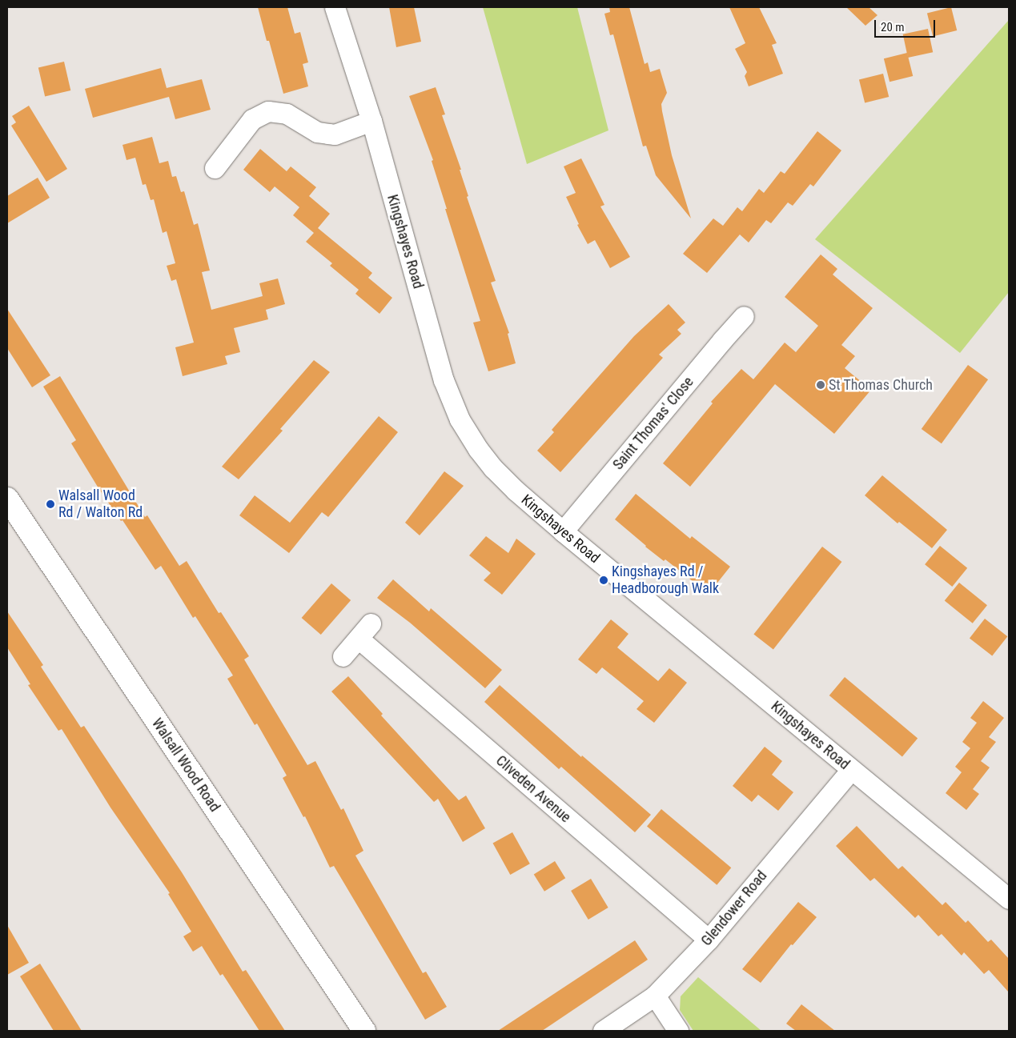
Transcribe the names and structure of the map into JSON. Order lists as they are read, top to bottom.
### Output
{
  "streets": {
    "street": [
      "Kingshayes Road",
      "Saint Thomas' Close",
      "Walsall Wood Road",
      "Cliveden Avenue",
      "Glendower Road"
    ]
  },
  "crossings": [
    ["Kingshayes Road", "Saint Thomas' Close"],
    ["Kingshayes Road", "Glendower Road"],
    ["Cliveden Avenue", "Glendower Road"]
  ],
  "places": ["St Thomas Church", "Walsall Wood Rd / Walton Rd", "Kingshayes Rd / Headborough Walk"],
  "scale_bar": "20 m"
}
